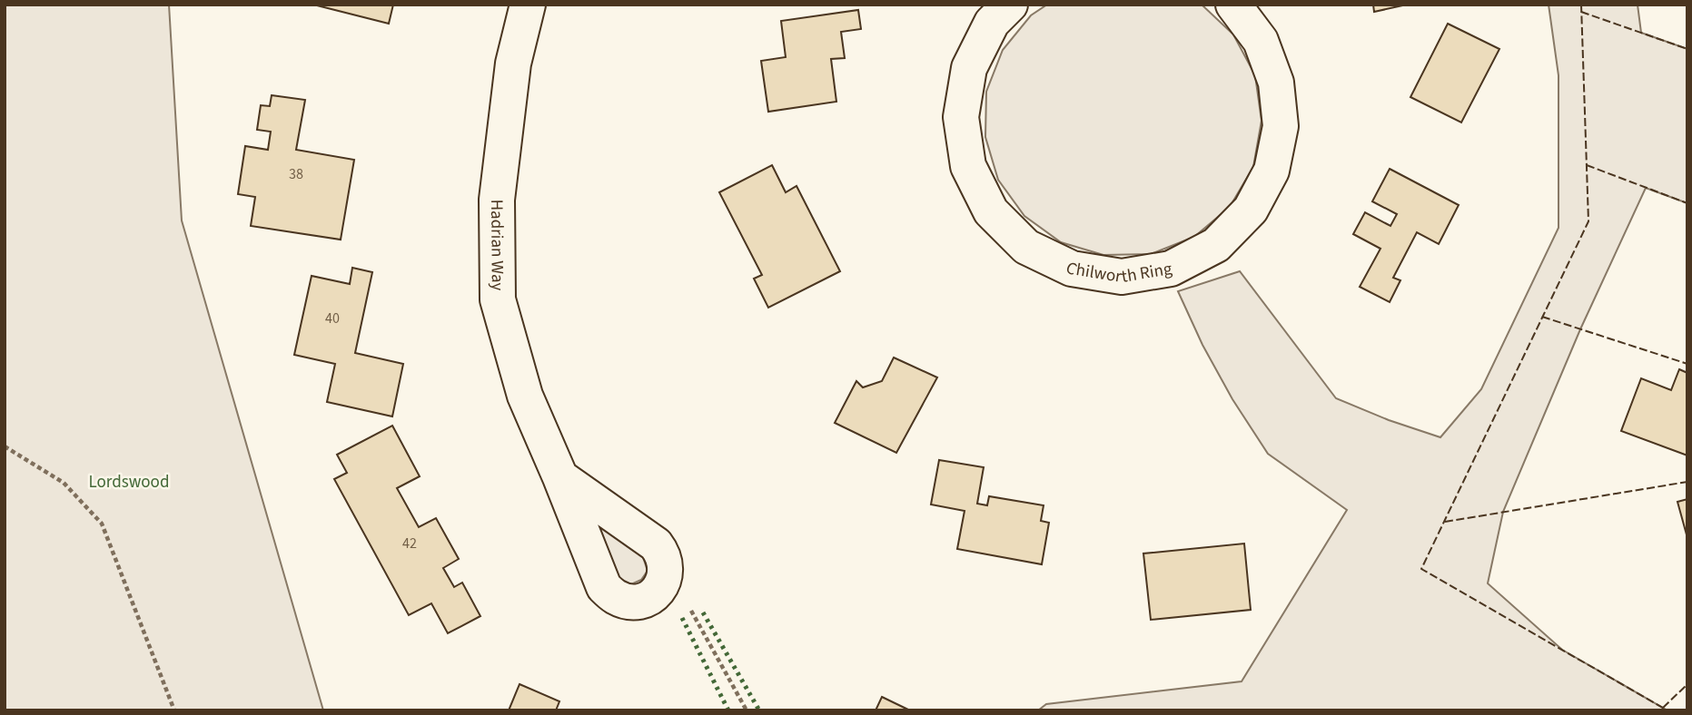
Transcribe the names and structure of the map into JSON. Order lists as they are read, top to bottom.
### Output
{
  "streets": {
    "street": ["Hadrian Way", "Chilworth Ring"]
  },
  "parks": ["Lordswood"],
  "house_numbers": ["38", "40", "42"]
}
